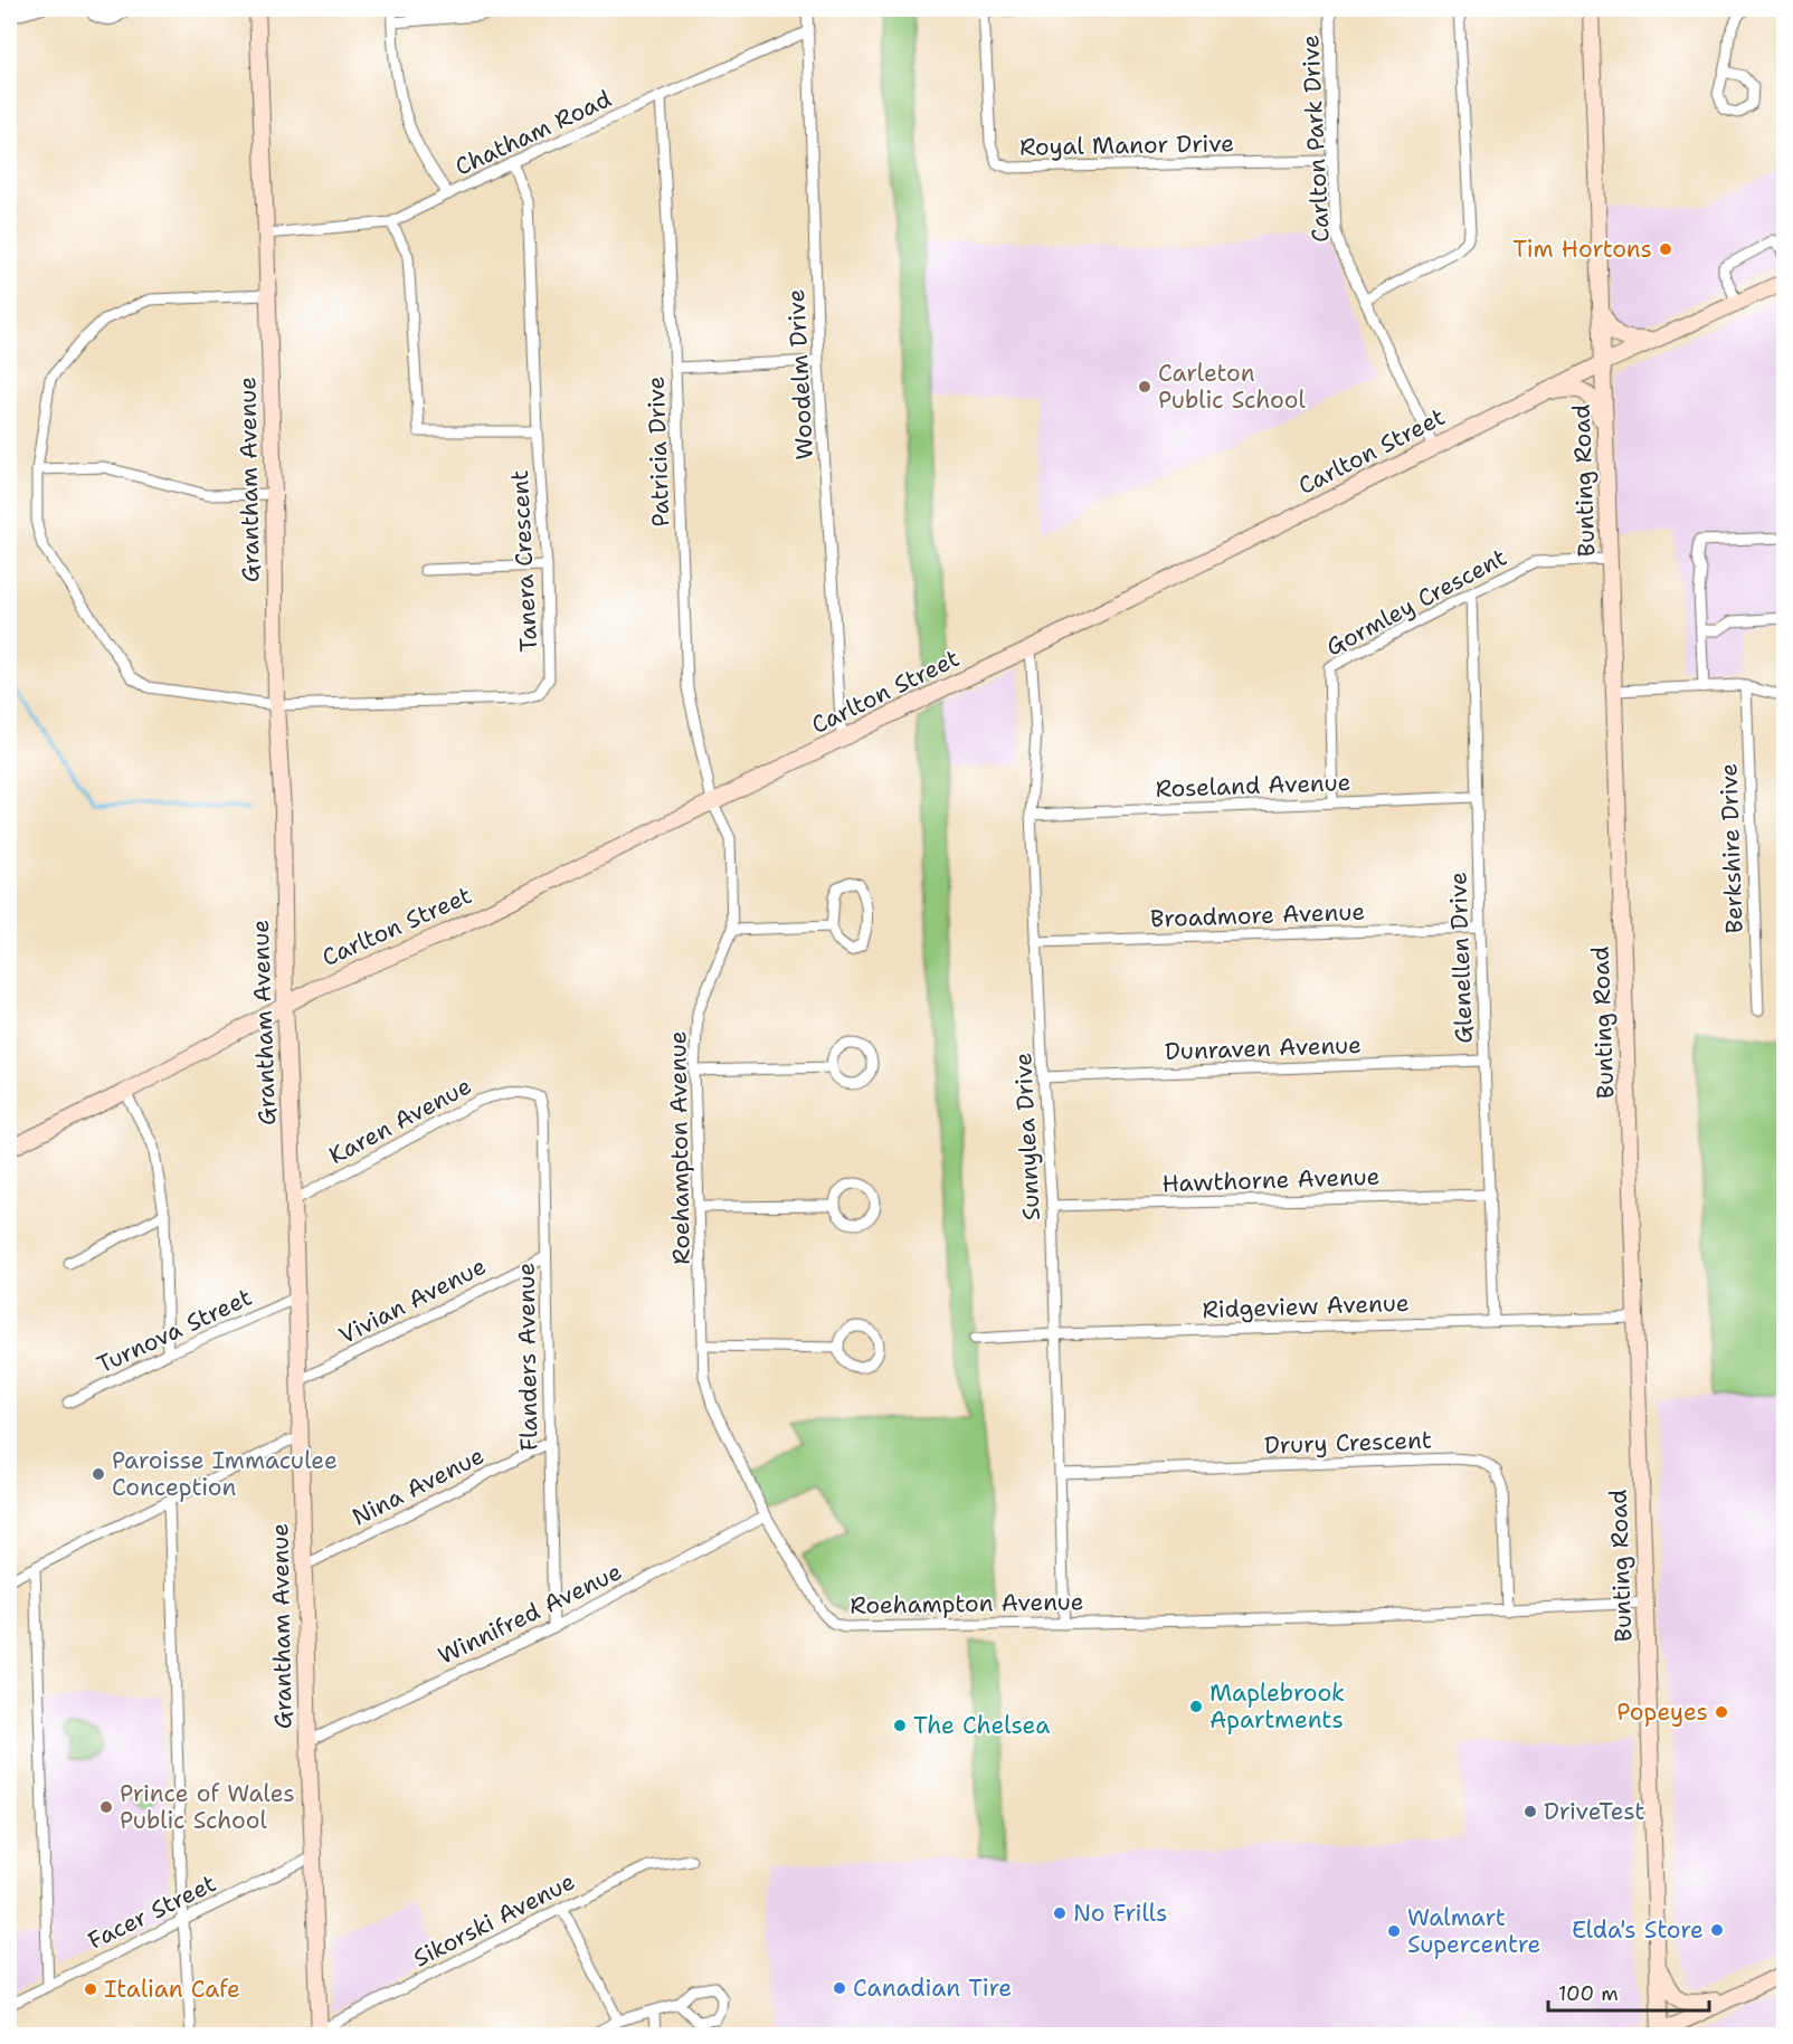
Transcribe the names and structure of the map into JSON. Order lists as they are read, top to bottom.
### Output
{
  "streets": {
    "main road": ["Carlton Street", "Grantham Avenue", "Bunting Road"],
    "street": [
      "Chatham Road",
      "Carlton Park Drive",
      "Royal Manor Drive",
      "Woodelm Drive",
      "Patricia Drive",
      "Tanera Crescent",
      "Gormley Crescent",
      "Roseland Avenue",
      "Berkshire Drive",
      "Broadmore Avenue",
      "Glenellen Drive",
      "Dunraven Avenue",
      "Karen Avenue",
      "Sunnylea Drive",
      "Roehampton Avenue",
      "Hawthorne Avenue",
      "Vivian Avenue",
      "Ridgeview Avenue",
      "Turnova Street",
      "Flanders Avenue",
      "Drury Crescent",
      "Nina Avenue",
      "Winnifred Avenue",
      "Facer Street",
      "Sikorski Avenue"
    ]
  },
  "crossings": [
    ["Chatham Road", "Woodelm Drive"],
    ["Chatham Road", "Patricia Drive"],
    ["Chatham Road", "Grantham Avenue"],
    ["Chatham Road", "Tanera Crescent"],
    ["Carlton Park Drive", "Royal Manor Drive"],
    ["Carlton Park Drive", "Carlton Street"],
    ["Woodelm Drive", "Carlton Street"],
    ["Patricia Drive", "Carlton Street"],
    ["Patricia Drive", "Roehampton Avenue"],
    ["Carlton Street", "Grantham Avenue"],
    ["Carlton Street", "Bunting Road"],
    ["Carlton Street", "Sunnylea Drive"],
    ["Carlton Street", "Roehampton Avenue"],
    ["Grantham Avenue", "Tanera Crescent"],
    ["Grantham Avenue", "Karen Avenue"],
    ["Grantham Avenue", "Vivian Avenue"],
    ["Grantham Avenue", "Turnova Street"],
    ["Grantham Avenue", "Nina Avenue"],
    ["Grantham Avenue", "Winnifred Avenue"],
    ["Grantham Avenue", "Facer Street"],
    ["Grantham Avenue", "Sikorski Avenue"],
    ["Bunting Road", "Gormley Crescent"],
    ["Bunting Road", "Roehampton Avenue"],
    ["Bunting Road", "Ridgeview Avenue"],
    ["Gormley Crescent", "Roseland Avenue"],
    ["Gormley Crescent", "Glenellen Drive"],
    ["Roseland Avenue", "Glenellen Drive"],
    ["Roseland Avenue", "Sunnylea Drive"],
    ["Broadmore Avenue", "Glenellen Drive"],
    ["Broadmore Avenue", "Sunnylea Drive"],
    ["Glenellen Drive", "Dunraven Avenue"],
    ["Glenellen Drive", "Hawthorne Avenue"],
    ["Glenellen Drive", "Ridgeview Avenue"],
    ["Dunraven Avenue", "Sunnylea Drive"],
    ["Karen Avenue", "Flanders Avenue"],
    ["Sunnylea Drive", "Roehampton Avenue"],
    ["Sunnylea Drive", "Hawthorne Avenue"],
    ["Sunnylea Drive", "Ridgeview Avenue"],
    ["Sunnylea Drive", "Drury Crescent"],
    ["Roehampton Avenue", "Drury Crescent"],
    ["Roehampton Avenue", "Winnifred Avenue"],
    ["Vivian Avenue", "Flanders Avenue"],
    ["Flanders Avenue", "Nina Avenue"],
    ["Flanders Avenue", "Winnifred Avenue"]
  ],
  "places": [
    "Tim Hortons",
    "Carleton Public School",
    "Paroisse Immaculee Conception",
    "Maplebrook Apartments",
    "Popeyes",
    "The Chelsea",
    "Prince of Wales Public School",
    "DriveTest",
    "No Frills",
    "Elda's Store",
    "Walmart Supercentre",
    "Canadian Tire",
    "Italian Cafe"
  ],
  "scale_bar": "100 m"
}
